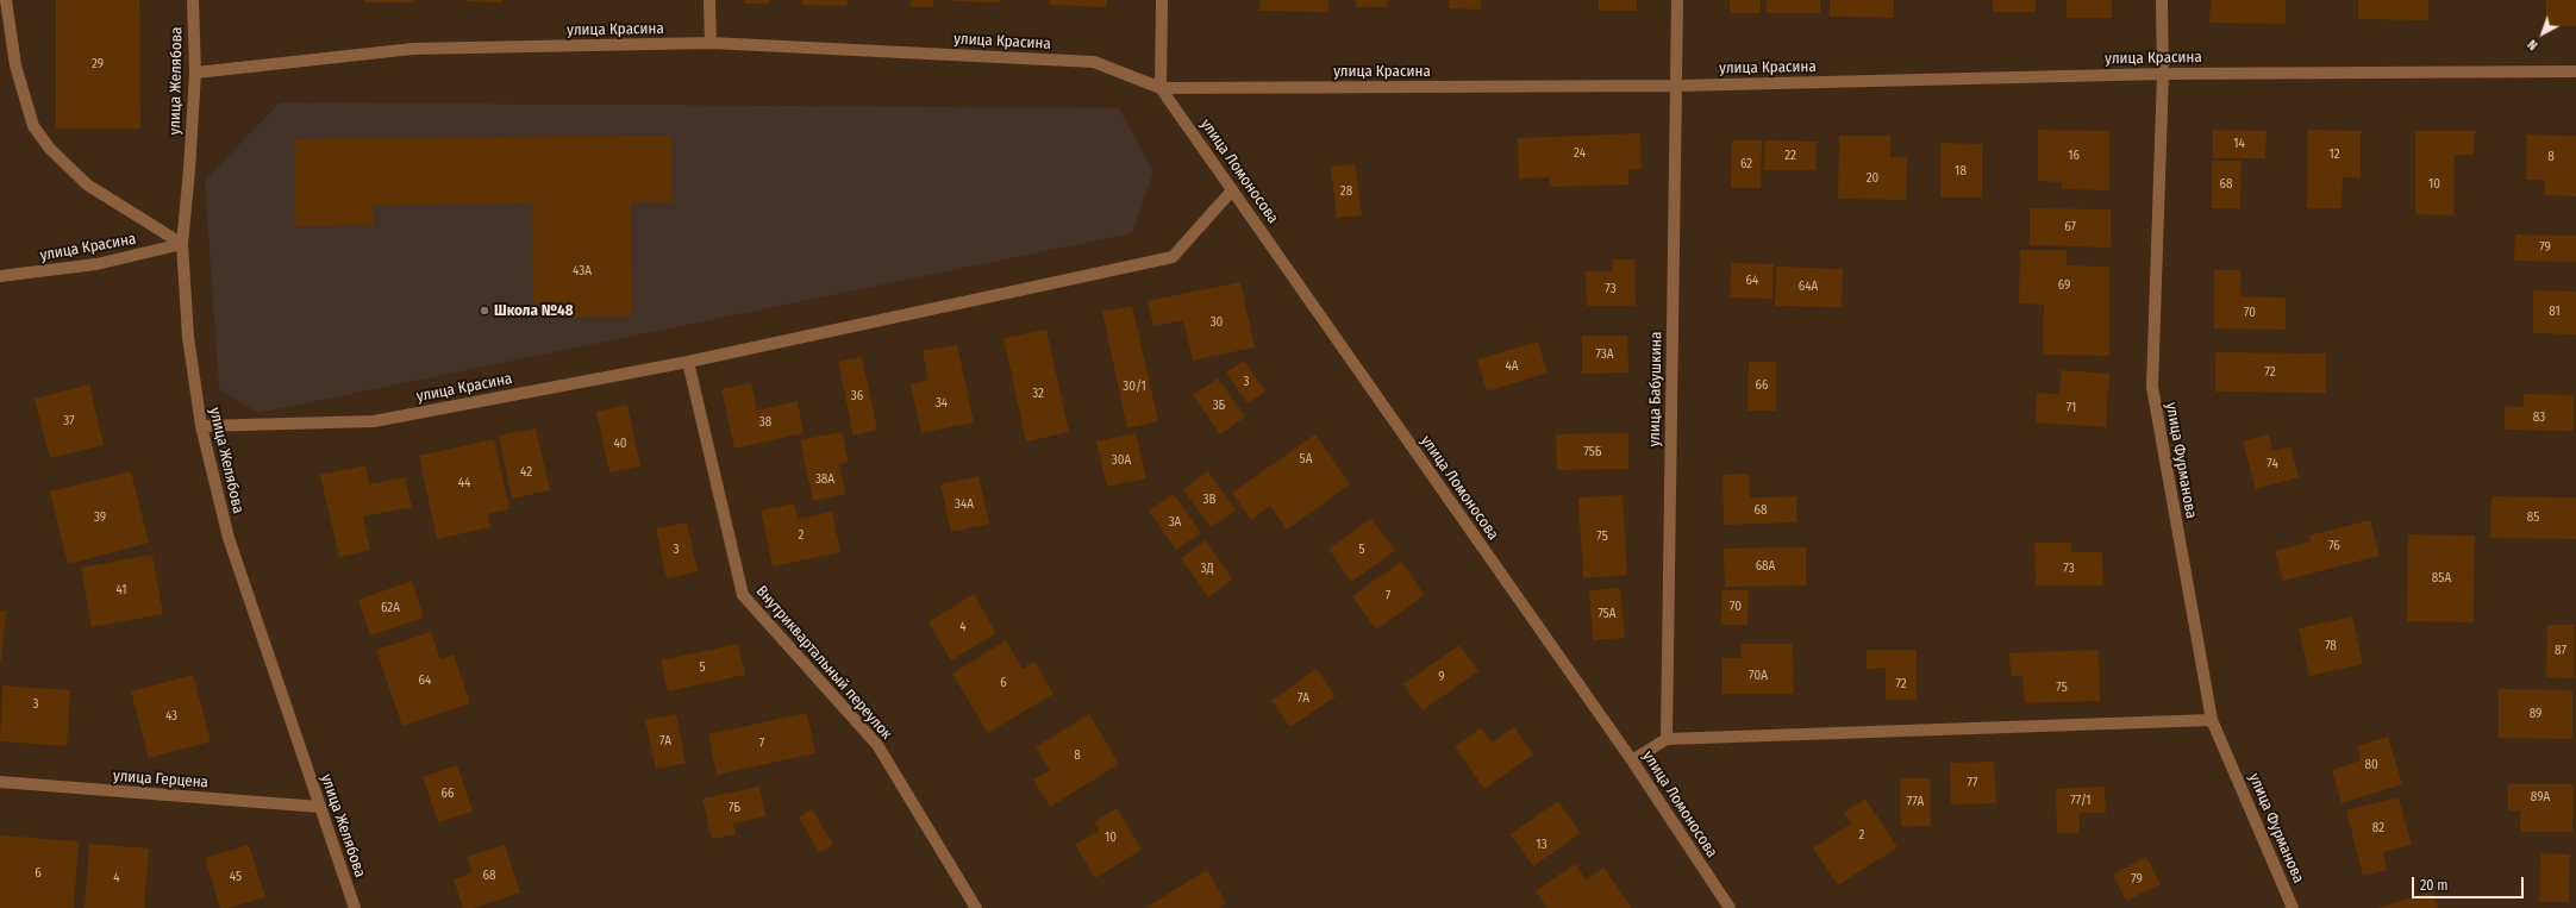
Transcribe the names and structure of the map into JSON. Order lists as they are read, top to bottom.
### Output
{
  "streets": {
    "street": [
      "улица Красина",
      "улица Желябова",
      "улица Ломоносова",
      "улица Бабушкина",
      "улица Фурманова",
      "Внутриквартальный переулок",
      "улица Герцена"
    ]
  },
  "crossings": [
    ["улица Красина", "улица Желябова"],
    ["улица Красина", "улица Ломоносова"],
    ["улица Красина", "улица Бабушкина"],
    ["улица Красина", "улица Фурманова"],
    ["улица Красина", "Внутриквартальный переулок"],
    ["улица Желябова", "улица Герцена"]
  ],
  "places": ["Школа №48"],
  "house_numbers": [
    "29",
    "14",
    "24",
    "12",
    "22",
    "16",
    "8",
    "62",
    "18",
    "20",
    "68",
    "10",
    "28",
    "67",
    "79",
    "43А",
    "64",
    "69",
    "64А",
    "73",
    "81",
    "70",
    "30",
    "73А",
    "4А",
    "72",
    "3",
    "66",
    "30/1",
    "32",
    "36",
    "34",
    "3Б",
    "71",
    "83",
    "37",
    "38",
    "40",
    "75Б",
    "5А",
    "30А",
    "74",
    "42",
    "38А",
    "44",
    "3В",
    "34А",
    "68",
    "39",
    "85",
    "3А",
    "2",
    "75",
    "76",
    "3",
    "5",
    "68А",
    "3Д",
    "73",
    "85А",
    "41",
    "7",
    "70",
    "62А",
    "75А",
    "4",
    "78",
    "87",
    "5",
    "70А",
    "9",
    "64",
    "6",
    "72",
    "75",
    "7А",
    "3",
    "89",
    "43",
    "7А",
    "7",
    "8",
    "80",
    "77",
    "66",
    "89А",
    "77/1",
    "77А",
    "7Б",
    "82",
    "2",
    "10",
    "13",
    "6",
    "68",
    "45",
    "4",
    "79"
  ],
  "scale_bar": "20 m",
  "north": "bottom left"
}
